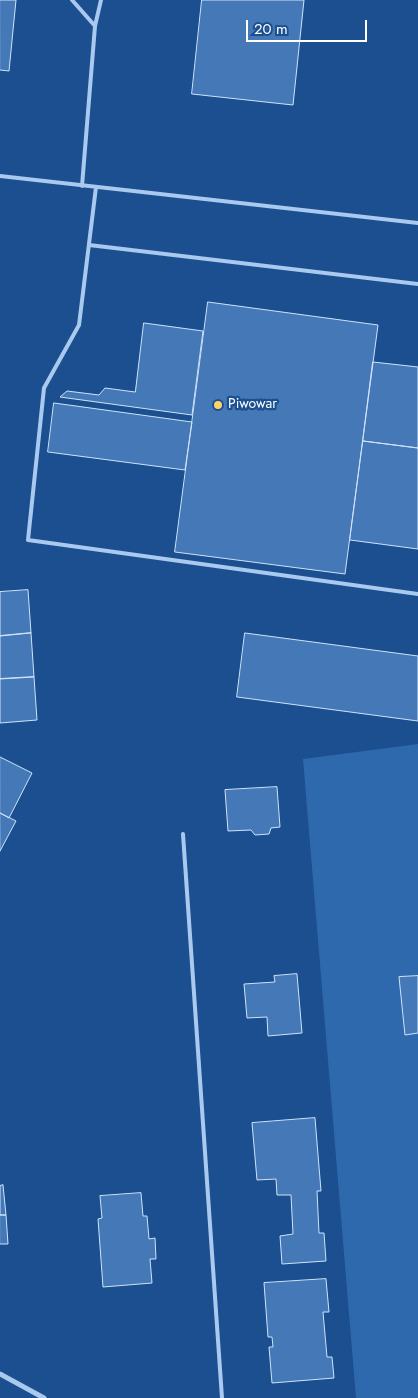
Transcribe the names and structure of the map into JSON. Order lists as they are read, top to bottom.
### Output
{
  "places": ["Piwowar"],
  "scale_bar": "20 m"
}
